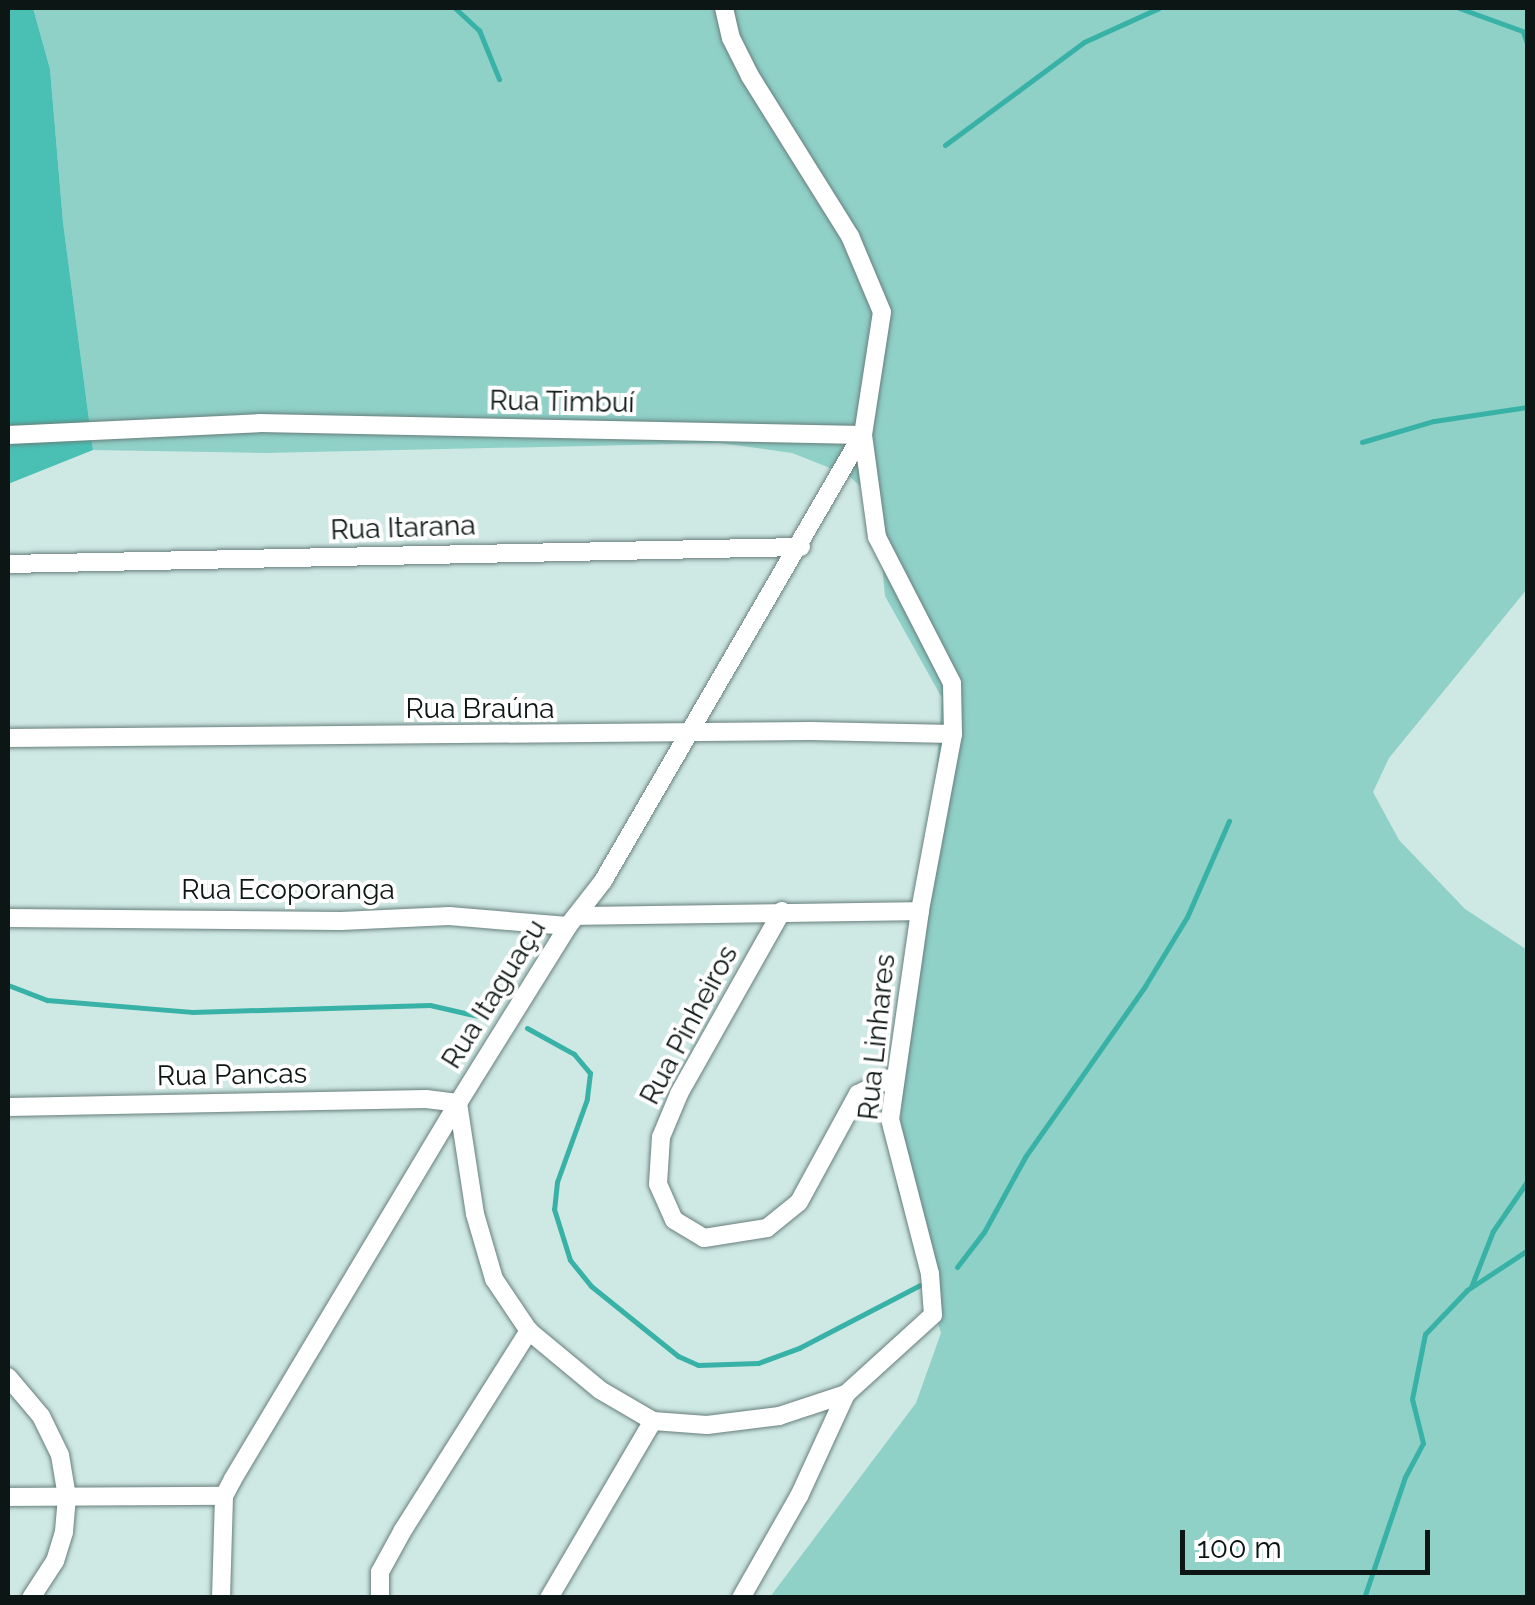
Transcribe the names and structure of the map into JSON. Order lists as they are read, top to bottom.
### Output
{
  "streets": {
    "street": [
      "Rua Timbuí",
      "Rua Itarana",
      "Rua Braúna",
      "Rua Ecoporanga",
      "Rua Itaguaçu",
      "Rua Pinheiros",
      "Rua Linhares",
      "Rua Pancas"
    ]
  },
  "crossings": [
    ["Rua Timbuí", "Rua Itaguaçu"],
    ["Rua Timbuí", "Rua Linhares"],
    ["Rua Itarana", "Rua Itaguaçu"],
    ["Rua Braúna", "Rua Itaguaçu"],
    ["Rua Braúna", "Rua Linhares"],
    ["Rua Ecoporanga", "Rua Itaguaçu"],
    ["Rua Ecoporanga", "Rua Pinheiros"],
    ["Rua Ecoporanga", "Rua Linhares"],
    ["Rua Itaguaçu", "Rua Linhares"],
    ["Rua Itaguaçu", "Rua Pancas"],
    ["Rua Pinheiros", "Rua Linhares"]
  ],
  "scale_bar": "100 m"
}
